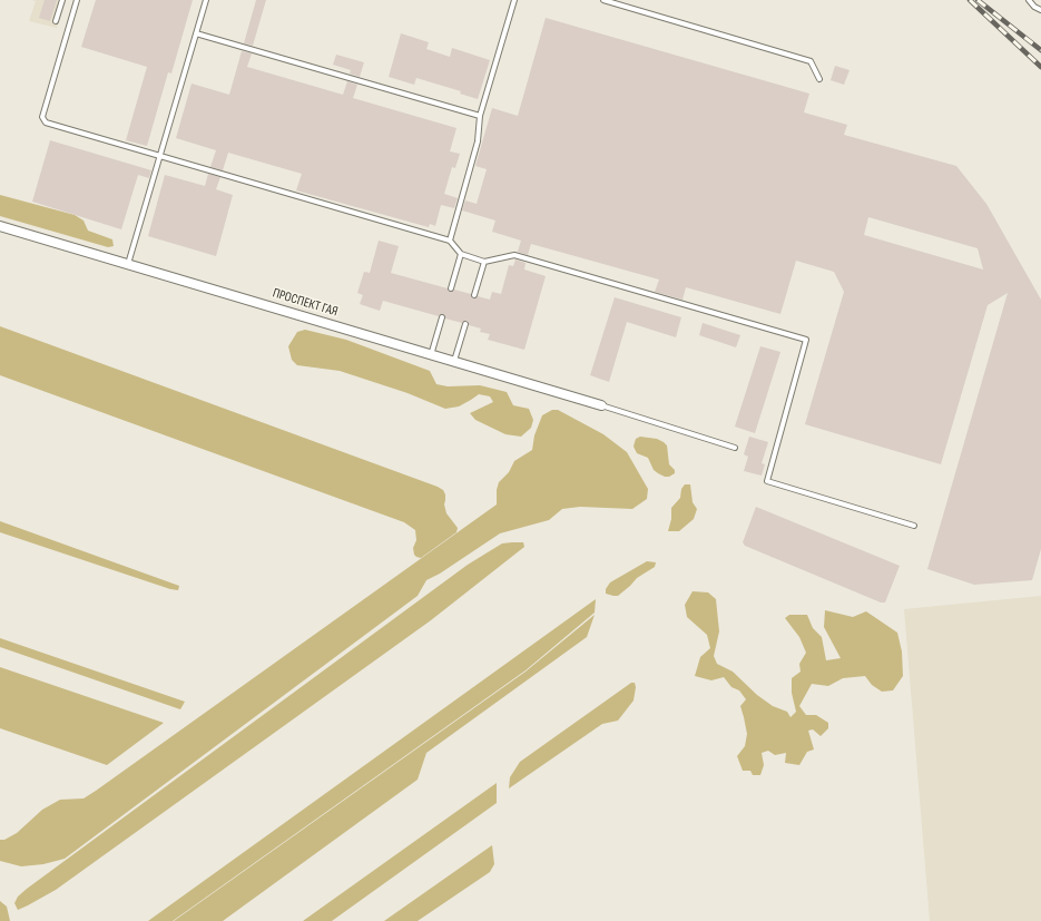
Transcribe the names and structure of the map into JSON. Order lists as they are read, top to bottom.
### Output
{
  "streets": {
    "street": ["ПРОСПЕКТ ГАЯ"]
  }
}
